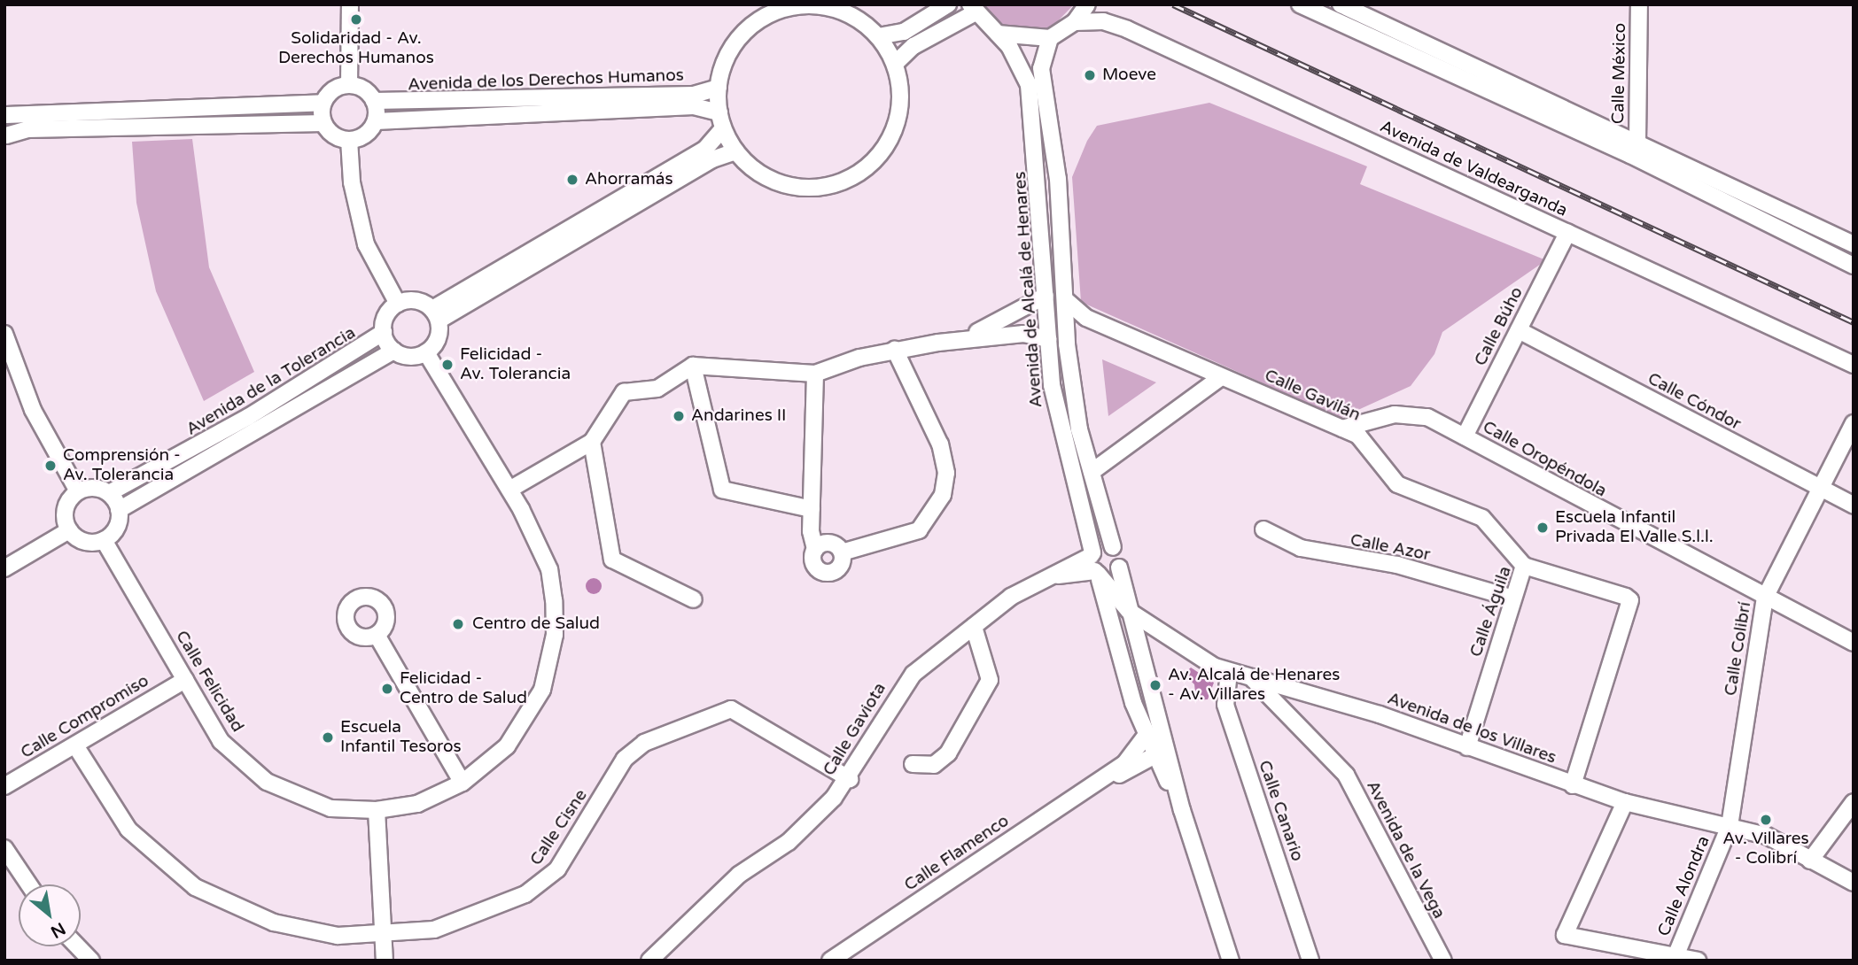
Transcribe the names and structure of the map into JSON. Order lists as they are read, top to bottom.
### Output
{
  "streets": {
    "street": [
      "Calle México",
      "Avenida de los Derechos Humanos",
      "Avenida de Valdearganda",
      "Avenida de Alcalá de Henares",
      "Calle Búho",
      "Avenida de la Tolerancia",
      "Calle Gavilán",
      "Calle Cóndor",
      "Calle Oropéndola",
      "Calle Azor",
      "Calle Águila",
      "Calle Colibrí",
      "Calle Felicidad",
      "Calle Compromiso",
      "Avenida de los Villares",
      "Calle Gaviota",
      "Calle Canario",
      "Calle Cisne",
      "Avenida de la Vega",
      "Calle Flamenco",
      "Calle Alondra"
    ]
  },
  "crossings": [
    ["Avenida de Valdearganda", "Calle Búho"],
    ["Avenida de Alcalá de Henares", "Calle Gavilán"],
    ["Avenida de Alcalá de Henares", "Avenida de los Villares"],
    ["Avenida de Alcalá de Henares", "Calle Gaviota"],
    ["Avenida de Alcalá de Henares", "Calle Flamenco"],
    ["Calle Búho", "Calle Cóndor"],
    ["Calle Búho", "Calle Oropéndola"],
    ["Avenida de la Tolerancia", "Calle Felicidad"],
    ["Calle Gavilán", "Calle Oropéndola"],
    ["Calle Gavilán", "Calle Águila"],
    ["Calle Cóndor", "Calle Colibrí"],
    ["Calle Oropéndola", "Calle Colibrí"],
    ["Calle Azor", "Calle Águila"],
    ["Calle Águila", "Avenida de los Villares"],
    ["Calle Colibrí", "Avenida de los Villares"],
    ["Calle Colibrí", "Calle Alondra"],
    ["Calle Felicidad", "Calle Compromiso"],
    ["Calle Compromiso", "Calle Cisne"],
    ["Avenida de los Villares", "Calle Gaviota"],
    ["Avenida de los Villares", "Calle Canario"],
    ["Avenida de los Villares", "Avenida de la Vega"],
    ["Avenida de los Villares", "Calle Alondra"],
    ["Calle Gaviota", "Calle Cisne"]
  ],
  "places": [
    "Solidaridad - Av. Derechos Humanos",
    "Moeve",
    "Ahorramás",
    "Felicidad - Av. Tolerancia",
    "Andarines II",
    "Comprensión - Av. Tolerancia",
    "Escuela Infantil Privada El Valle S.l.l.",
    "Centro de Salud",
    "Av. Alcalá de Henares - Av. Villares",
    "Felicidad - Centro de Salud",
    "Escuela Infantil Tesoros",
    "Av. Villares - Colibrí"
  ],
  "north": "bottom right"
}
